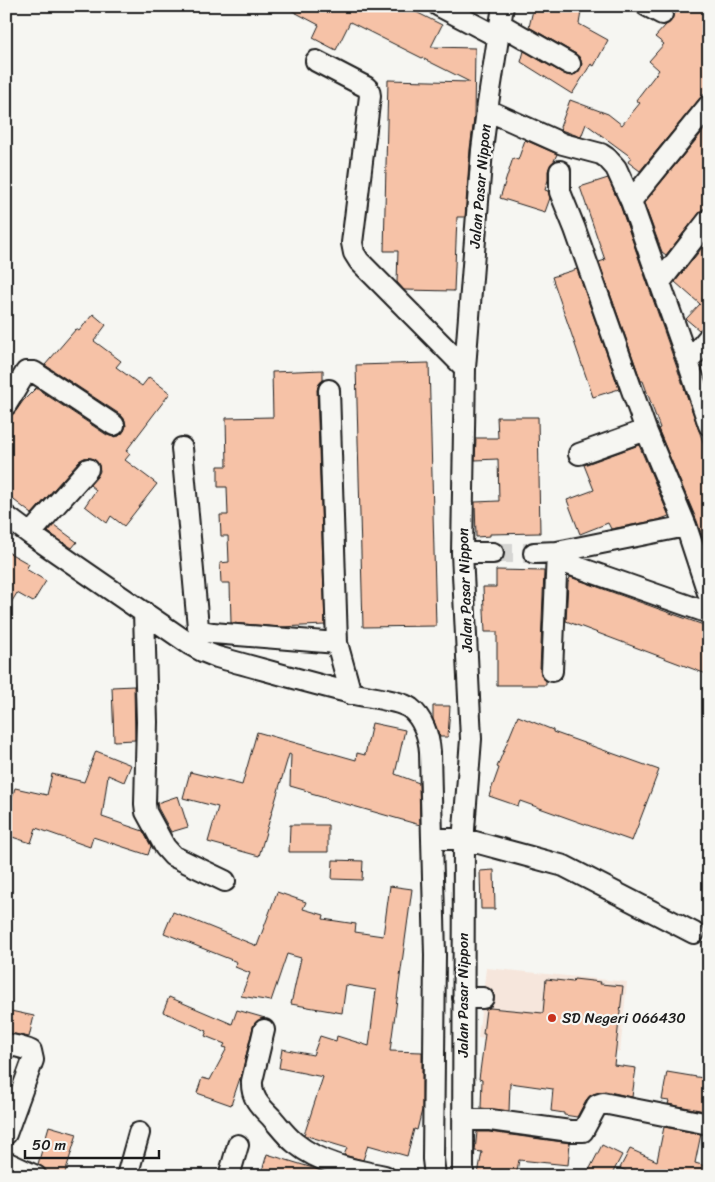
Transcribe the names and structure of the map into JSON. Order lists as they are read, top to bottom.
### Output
{
  "streets": {
    "street": ["Jalan Pasar Nippon"]
  },
  "places": ["SD Negeri 066430"],
  "scale_bar": "50 m"
}
